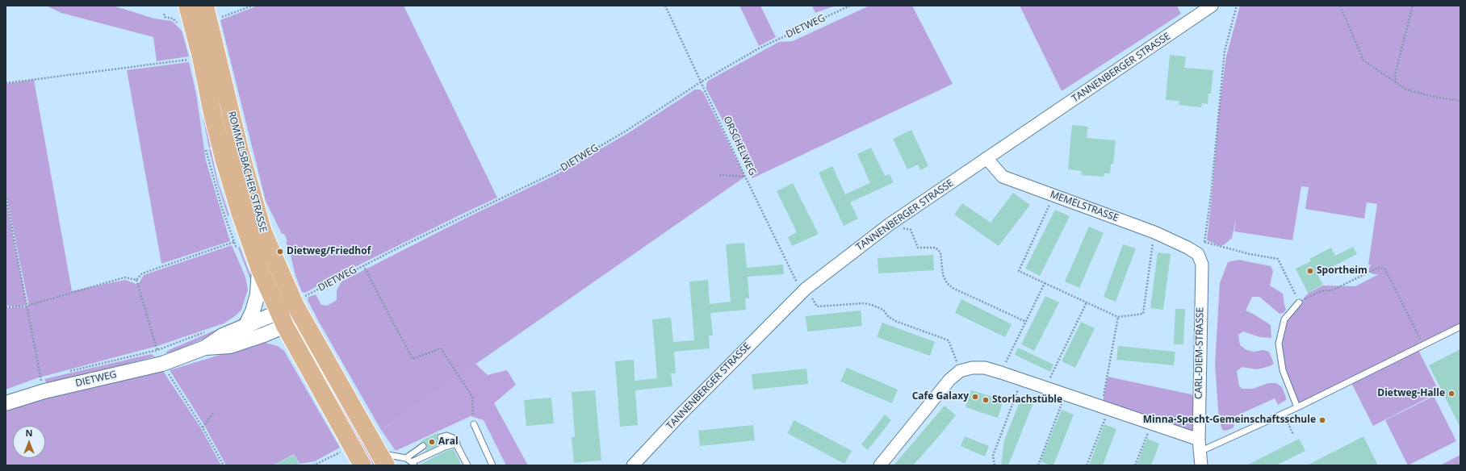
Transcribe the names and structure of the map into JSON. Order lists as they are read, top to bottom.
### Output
{
  "streets": {
    "main road": ["ROMMELSBACHER STRASSE"],
    "street": [
      "DIETWEG",
      "TANNENBERGER STRASSE",
      "MEMELSTRASSE",
      "CARL-DIEM-STRASSE"
    ],
    "path": ["ORSCHELWEG"]
  },
  "crossings": [
    ["DIETWEG", "ORSCHELWEG"],
    ["DIETWEG", "ROMMELSBACHER STRASSE"],
    ["TANNENBERGER STRASSE", "ORSCHELWEG"],
    ["TANNENBERGER STRASSE", "MEMELSTRASSE"],
    ["MEMELSTRASSE", "CARL-DIEM-STRASSE"]
  ],
  "places": [
    "Dietweg/Friedhof",
    "Sportheim",
    "Dietweg-Halle",
    "Cafe Galaxy",
    "Storlachstüble",
    "Minna-Specht-Gemeinschaftsschule",
    "Aral"
  ],
  "north": "top"
}
